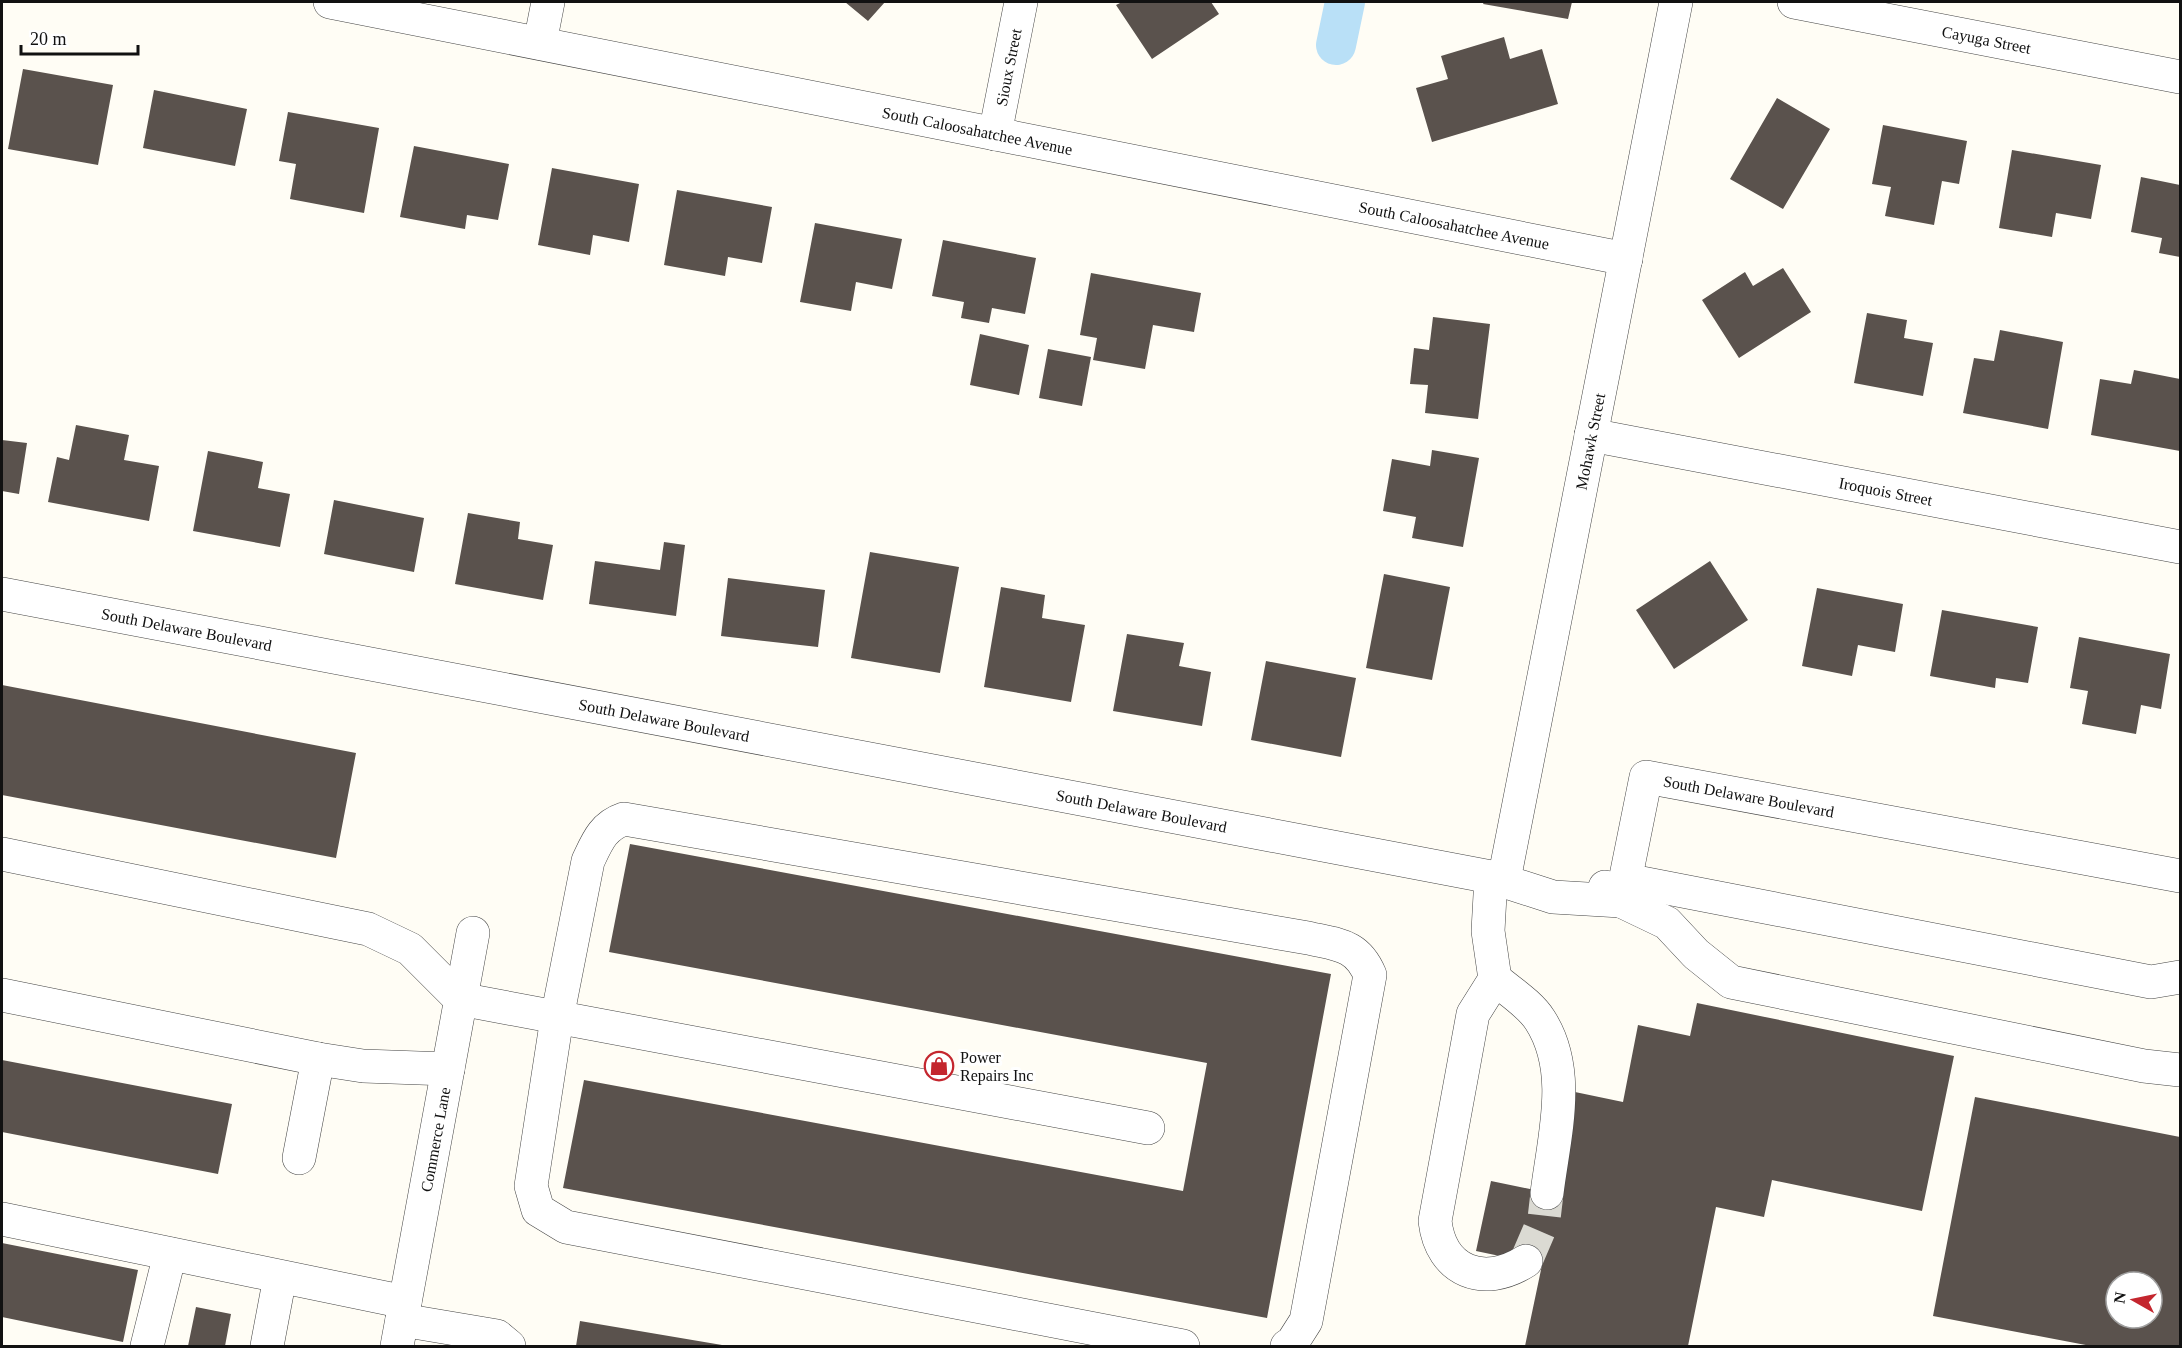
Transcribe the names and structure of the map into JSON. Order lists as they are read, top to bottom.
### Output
{
  "streets": {
    "street": [
      "Cayuga Street",
      "Sioux Street",
      "South Caloosahatchee Avenue",
      "Mohawk Street",
      "Iroquois Street",
      "South Delaware Boulevard",
      "Commerce Lane"
    ]
  },
  "crossings": [
    ["Sioux Street", "South Caloosahatchee Avenue"],
    ["South Caloosahatchee Avenue", "Mohawk Street"],
    ["Mohawk Street", "Iroquois Street"],
    ["Mohawk Street", "South Delaware Boulevard"]
  ],
  "places": {
    "shop": ["Power Repairs Inc"]
  },
  "scale_bar": "20 m",
  "north": "left"
}
